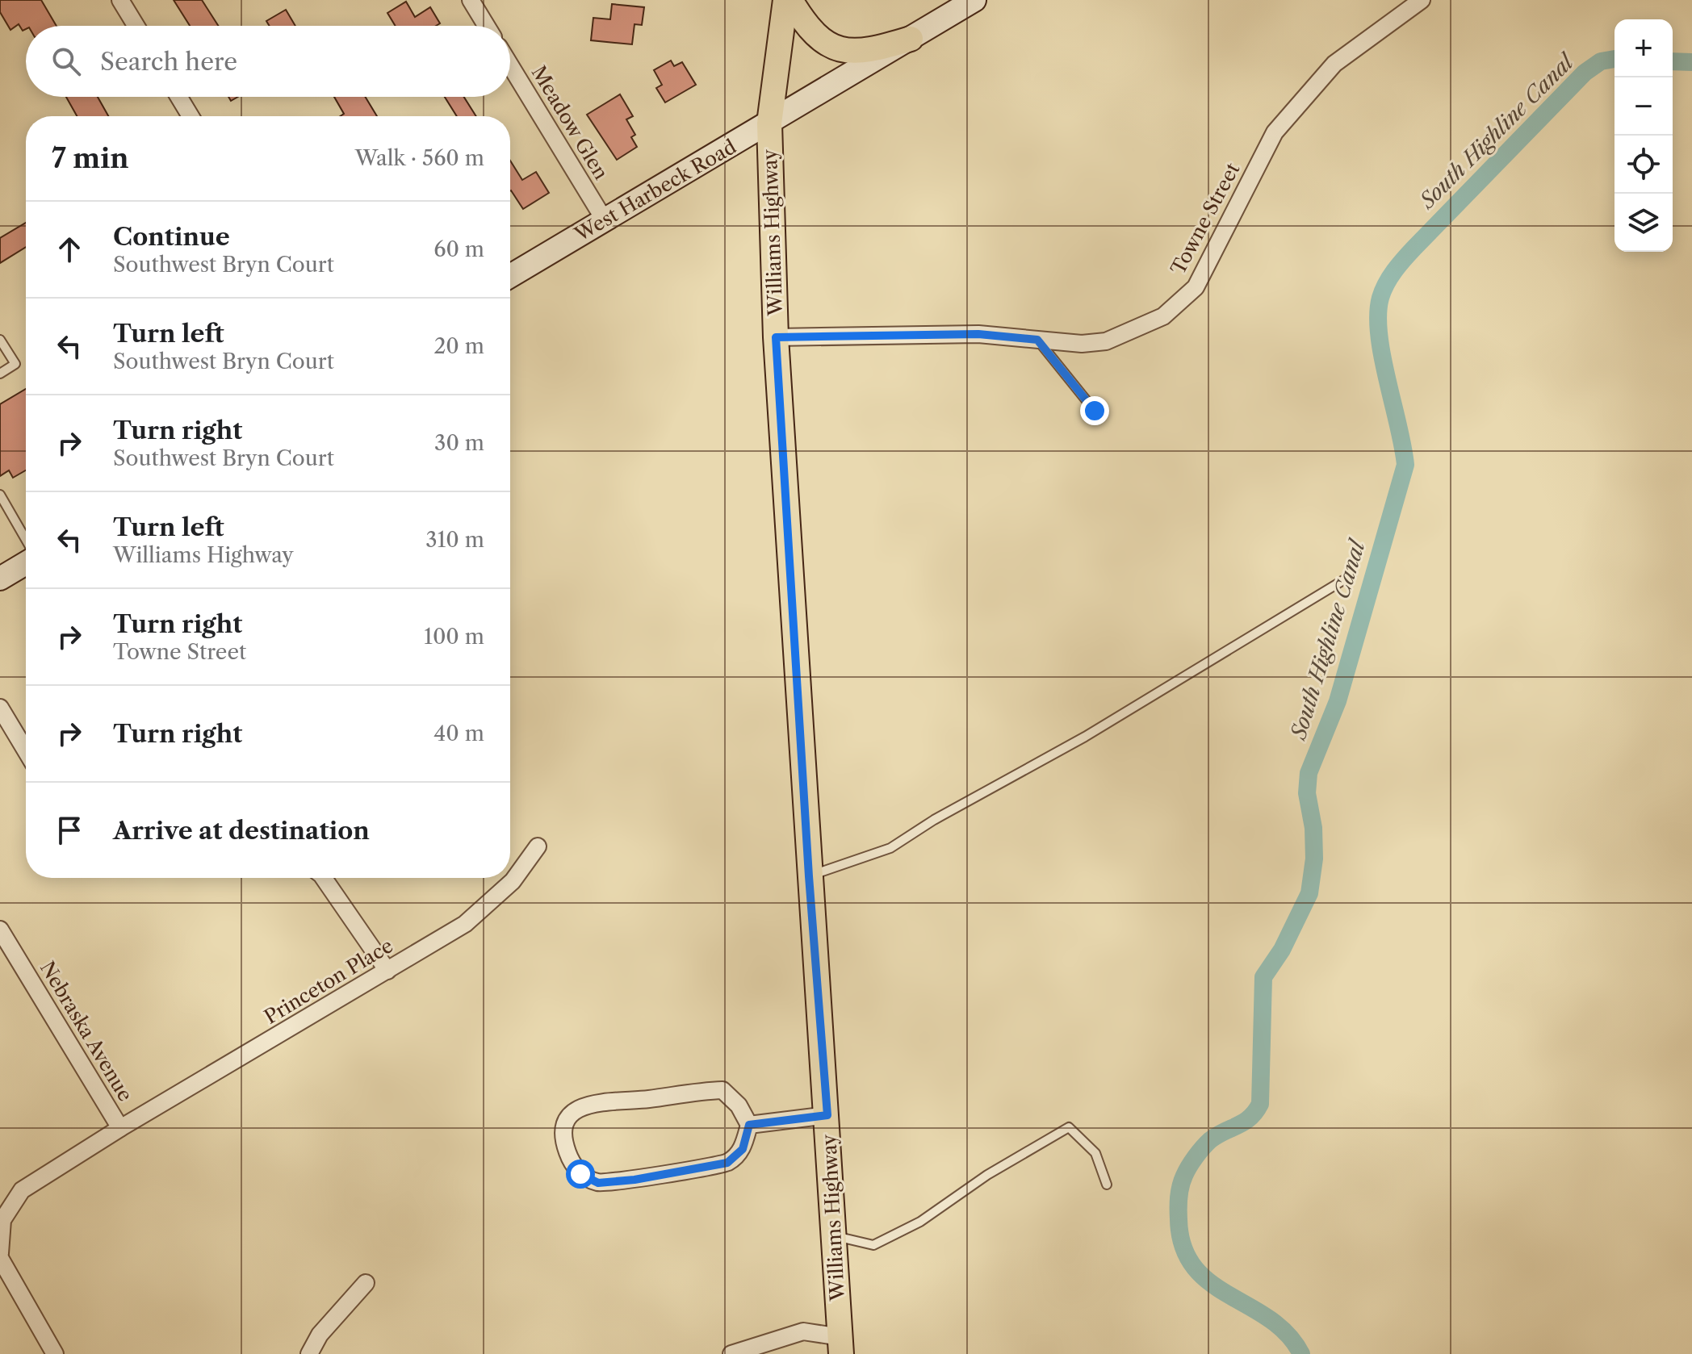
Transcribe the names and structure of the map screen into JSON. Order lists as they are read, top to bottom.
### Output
{
  "streets": {
    "main road": ["Williams Highway"],
    "street": [
      "Meadow Glen",
      "West Harbeck Road",
      "Towne Street",
      "Princeton Place",
      "Nebraska Avenue"
    ]
  },
  "crossings": [
    ["Meadow Glen", "West Harbeck Road"],
    ["West Harbeck Road", "Williams Highway"],
    ["Towne Street", "Williams Highway"],
    ["Princeton Place", "Nebraska Avenue"]
  ],
  "water": ["South Highline Canal"],
  "page": {
    "map_buttons": ["+", "−"],
    "search": "Search here",
    "heading": ["7 min", "Walk · 560 m"],
    "list": [
      ["Continue", "Southwest Bryn Court", "60 m"],
      ["Turn left", "Southwest Bryn Court", "20 m"],
      ["Turn right", "Southwest Bryn Court", "30 m"],
      ["Turn left", "Williams Highway", "310 m"],
      ["Turn right", "Towne Street", "100 m"],
      ["Turn right", "40 m"],
      "Arrive at destination"
    ]
  }
}
